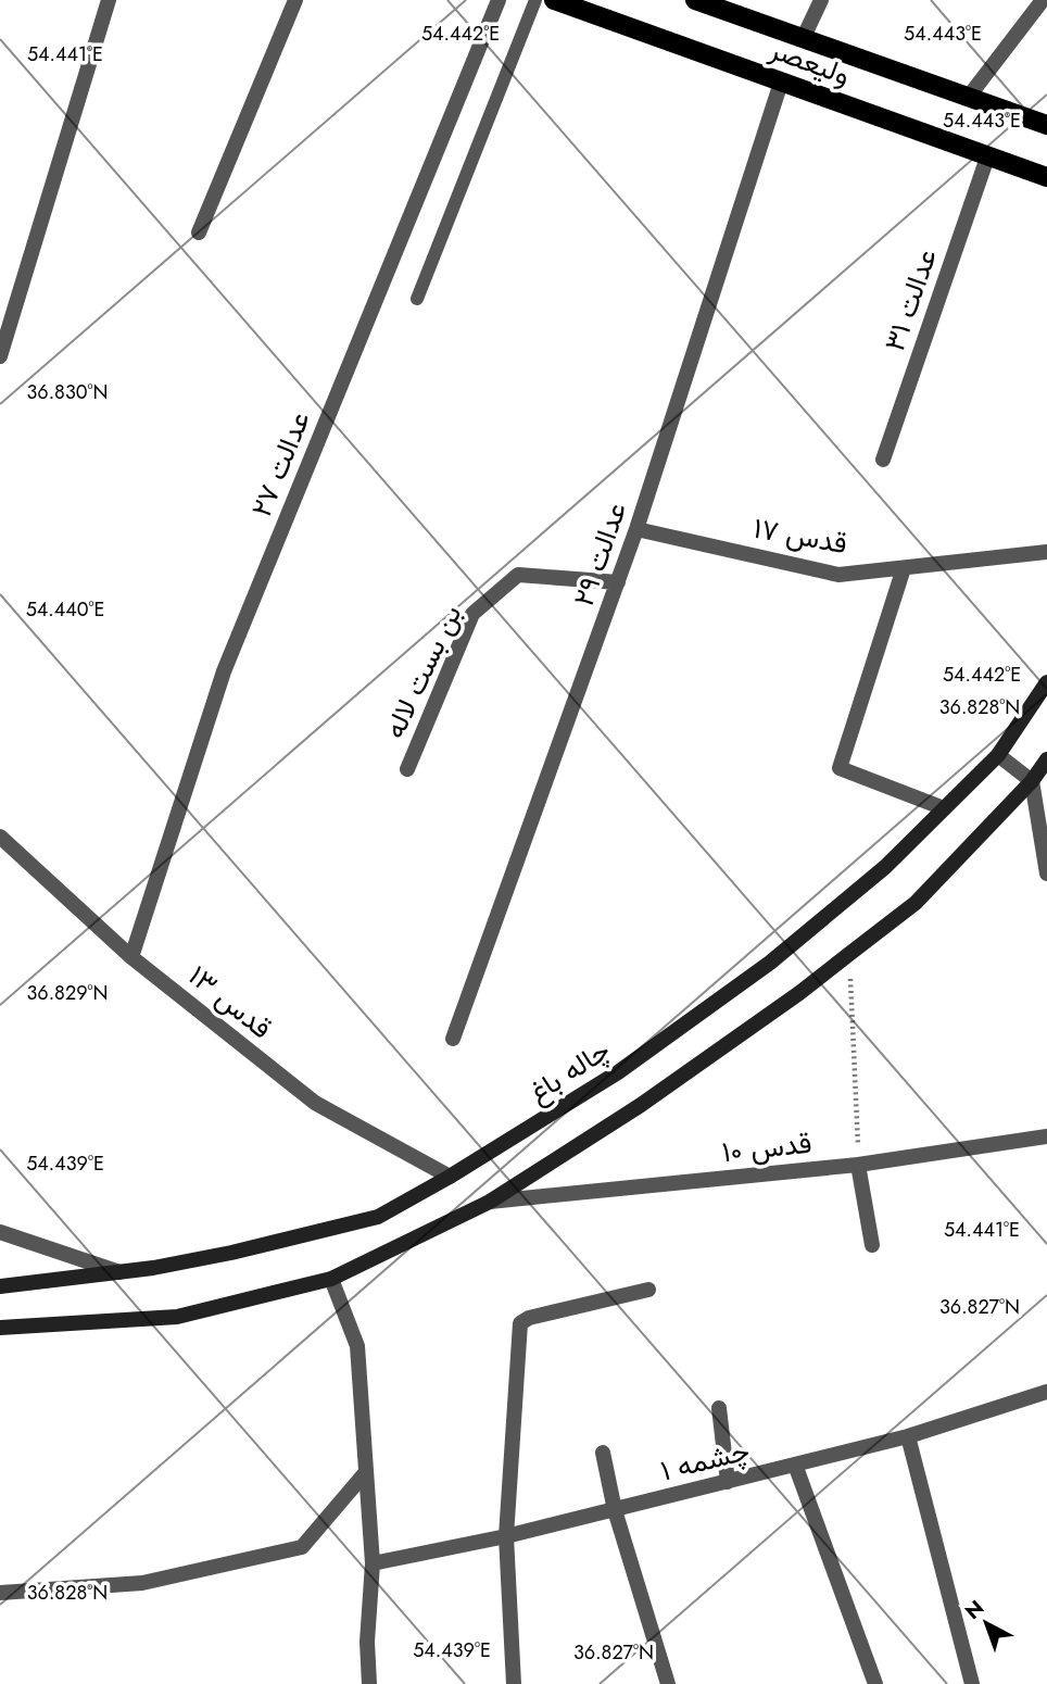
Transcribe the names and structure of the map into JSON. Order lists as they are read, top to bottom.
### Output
{
  "streets": {
    "main road": ["ولیعصر", "چاله باغ"],
    "street": [
      "عدالت ۳۱",
      "عدالت ۲۷",
      "قدس ۱۷",
      "عدالت ۲۹",
      "بن بست لاله",
      "قدس ۱۳",
      "قدس ۱۰",
      "چشمه ۱"
    ]
  },
  "crossings": [
    ["ولیعصر", "عدالت ۳۱"],
    ["ولیعصر", "عدالت ۲۹"],
    ["عدالت ۲۷", "قدس ۱۳"],
    ["قدس ۱۷", "عدالت ۲۹"],
    ["عدالت ۲۹", "بن بست لاله"],
    ["قدس ۱۳", "چاله باغ"]
  ],
  "north": "top left",
  "coordinates": [
    "54.442°E",
    "54.443°E",
    "54.441°E",
    "36.830°N",
    "54.440°E",
    "36.828°N",
    "36.829°N",
    "54.439°E",
    "36.827°N"
  ]
}
